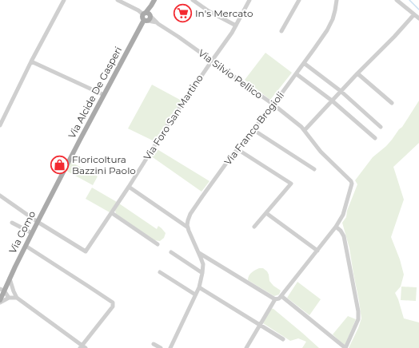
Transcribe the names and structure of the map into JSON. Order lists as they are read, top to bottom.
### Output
{
  "streets": {
    "main road": ["Via Alcide De Gasperi", "Via Como"],
    "street": ["Via Silvio Pellico", "Via Foro San Martino", "Via Franco Brogioli"]
  },
  "crossings": [
    ["Via Silvio Pellico", "Via Alcide De Gasperi"],
    ["Via Silvio Pellico", "Via Foro San Martino"],
    ["Via Silvio Pellico", "Via Franco Brogioli"],
    ["Via Alcide De Gasperi", "Via Como"],
    ["Via Foro San Martino", "Via Como"]
  ],
  "places": {
    "supermarket": ["In's Mercato"],
    "shop": ["Floricoltura Bazzini Paolo"]
  }
}
